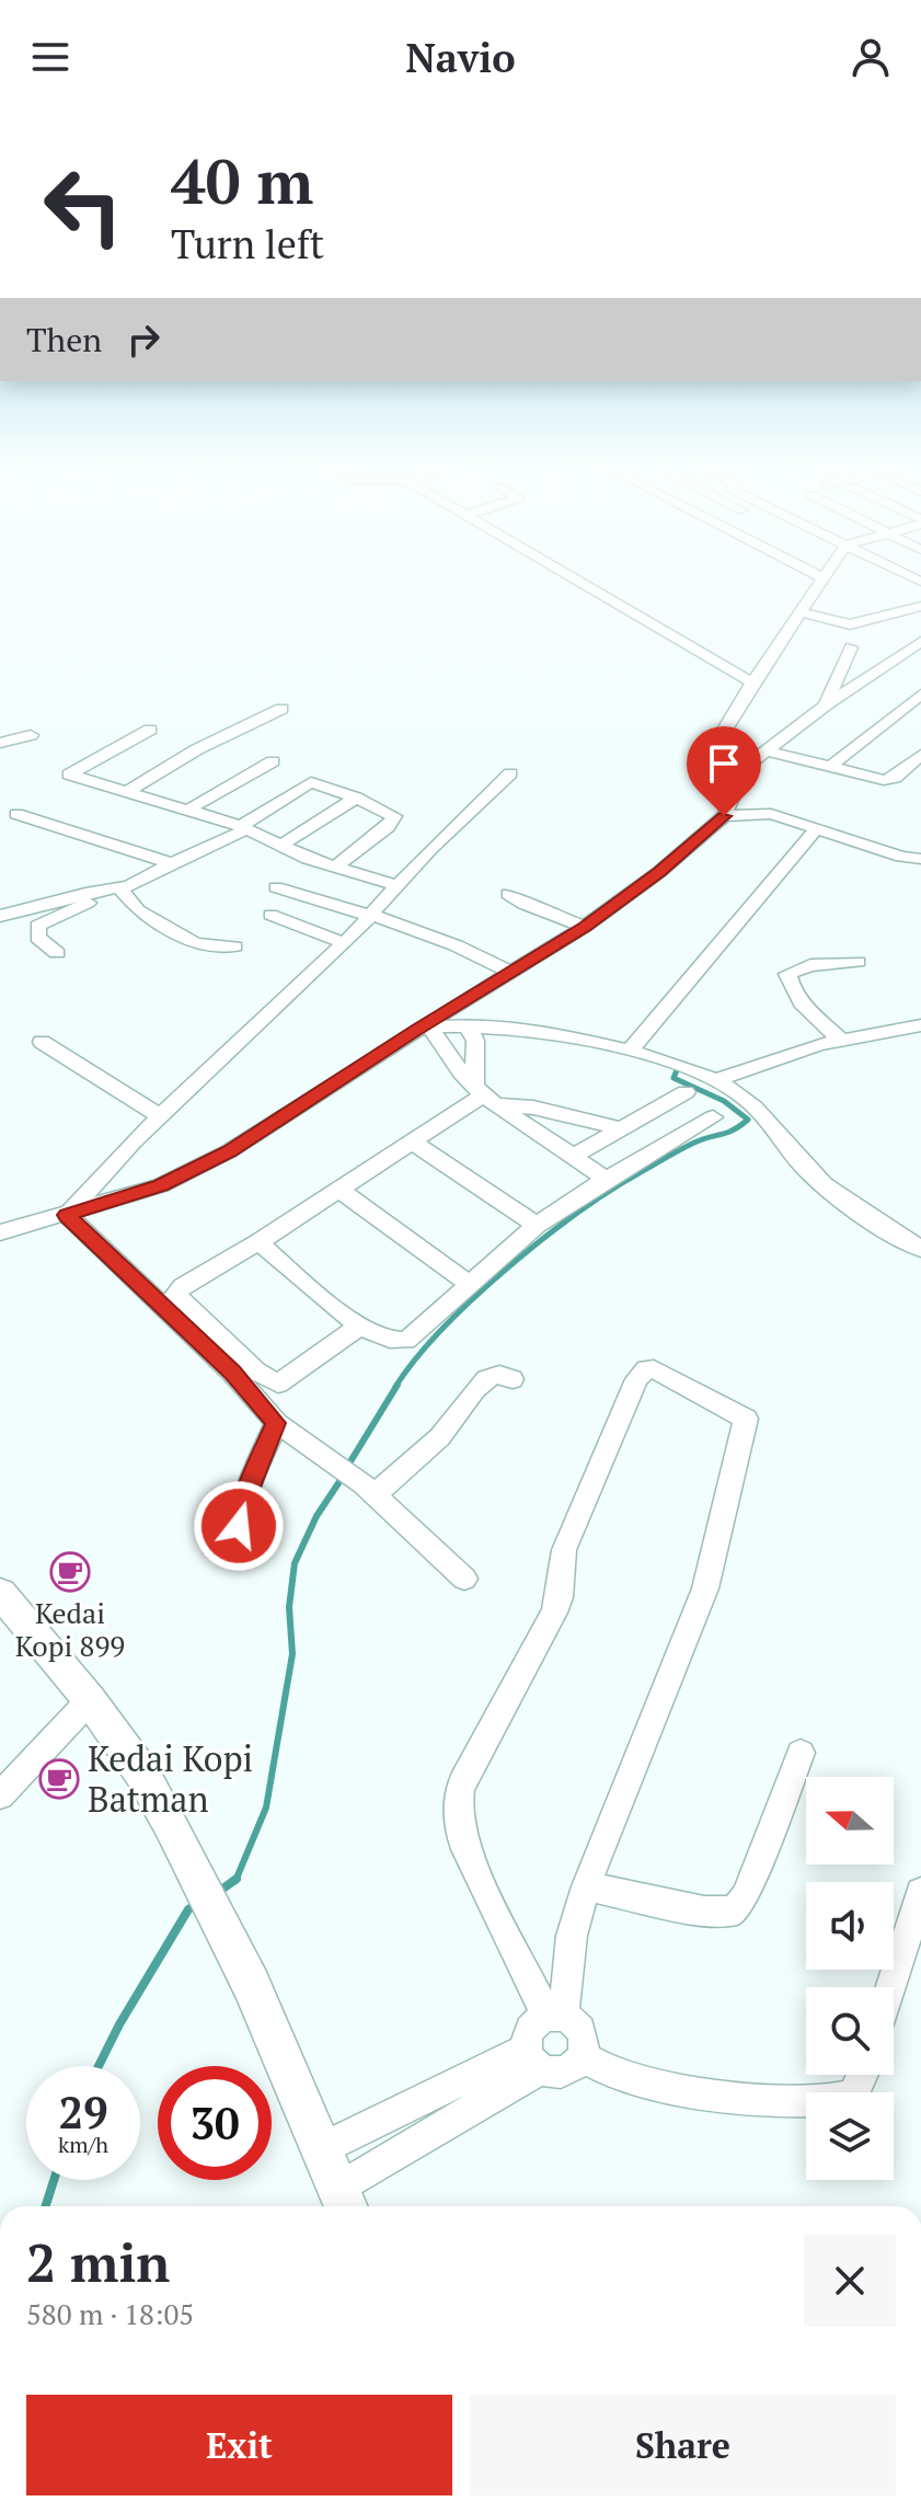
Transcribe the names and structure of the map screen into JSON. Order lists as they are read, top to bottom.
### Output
{
  "places": {
    "cafe": ["Kedai Kopi 899", "Kedai Kopi Batman"]
  },
  "north": "left",
  "page": {
    "header": "Navio",
    "turn": ["40 m", "Turn left"],
    "then": "Then",
    "speed": "29 km/h",
    "limit": "30",
    "heading": ["2 min", "580 m · 18:05"],
    "buttons": ["Exit", "Share"]
  }
}
